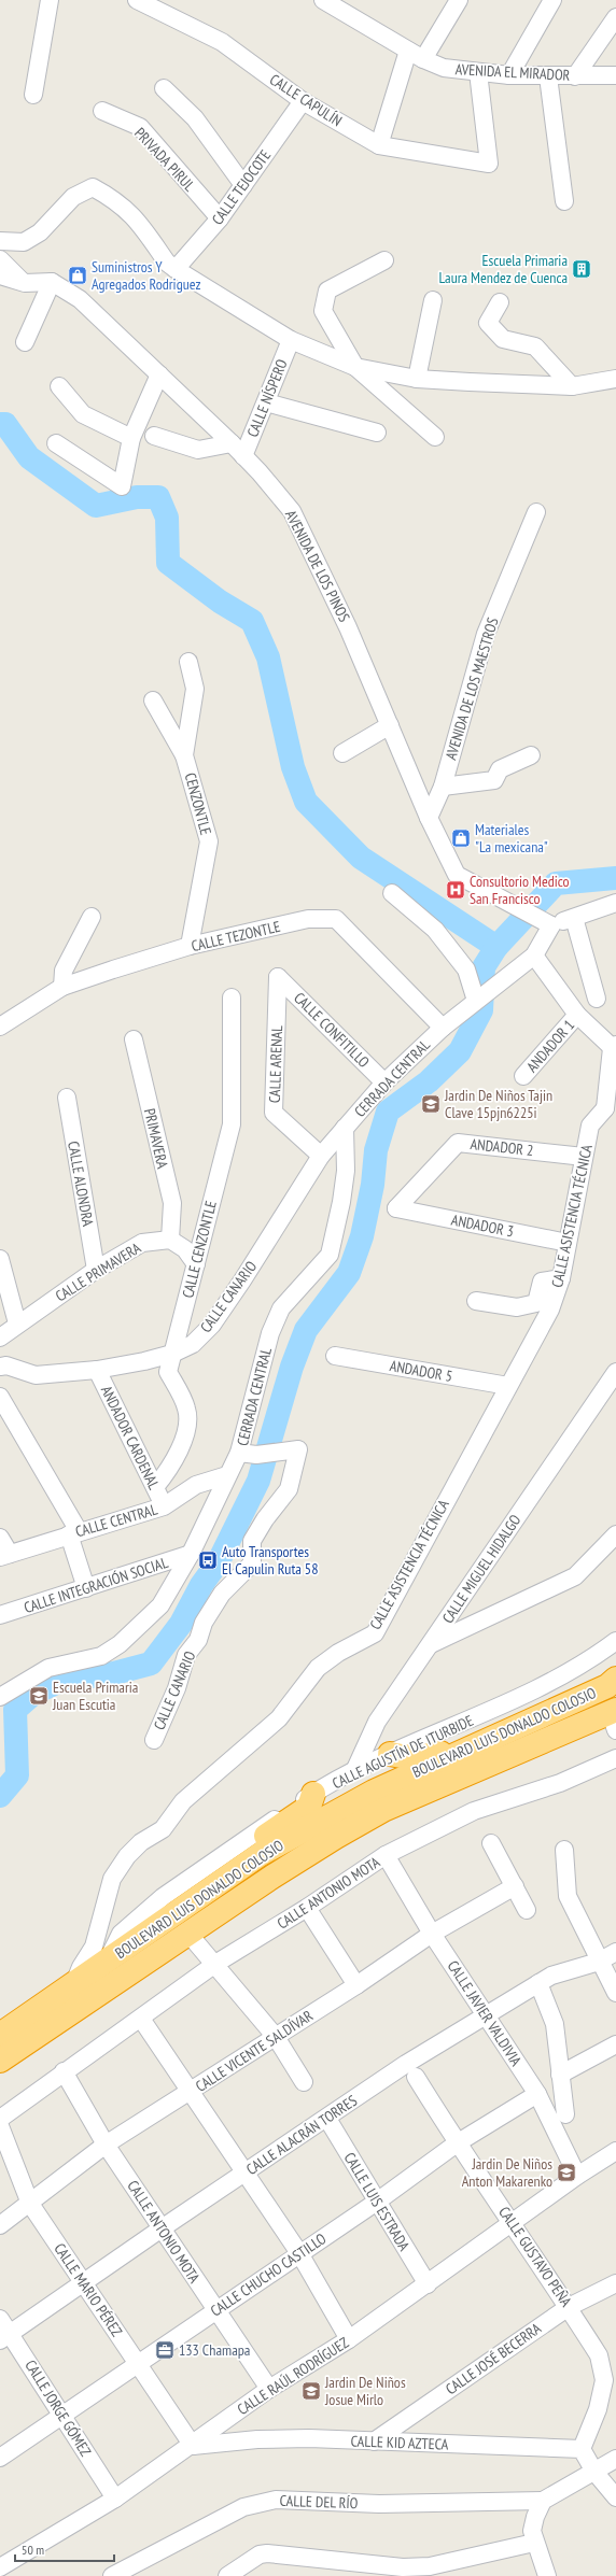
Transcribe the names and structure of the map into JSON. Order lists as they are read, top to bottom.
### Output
{
  "streets": {
    "highway": ["BOULEVARD LUIS DONALDO COLOSIO"],
    "street": [
      "AVENIDA EL MIRADOR",
      "CALLE CAPULÍN",
      "PRIVADA PIRUL",
      "CALLE TEJOCOTE",
      "CALLE NÍSPERO",
      "AVENIDA DE LOS PINOS",
      "AVENIDA DE LOS MAESTROS",
      "CENZONTLE",
      "CALLE TEZONTLE",
      "CALLE CONFITILLO",
      "ANDADOR 1",
      "CALLE ARENAL",
      "CERRADA CENTRAL",
      "PRIMAVERA",
      "ANDADOR 2",
      "CALLE ALONDRA",
      "CALLE ASISTENCIA TÉCNICA",
      "ANDADOR 3",
      "CALLE CENZONTLE",
      "CALLE PRIMAVERA",
      "CALLE CANARIO",
      "ANDADOR 5",
      "ANDADOR CARDENAL",
      "CALLE CENTRAL",
      "CALLE MIGUEL HIDALGO",
      "CALLE INTEGRACIÓN SOCIAL",
      "CALLE AGUSTÍN DE ITURBIDE",
      "CALLE ANTONIO MOTA",
      "CALLE JAVIER VALDIVIA",
      "CALLE VICENTE SALDÍVAR",
      "CALLE ALACRÁN TORRES",
      "CALLE LUIS ESTRADA",
      "CALLE GUSTAVO PEÑA",
      "CALLE CHUCHO CASTILLO",
      "CALLE MARIO PÉREZ",
      "CALLE JOSÉ BECERRA",
      "CALLE RAÚL RODRÍGUEZ",
      "CALLE JORGE GÓMEZ",
      "CALLE KID AZTECA",
      "CALLE DEL RÍO"
    ]
  },
  "crossings": [
    ["AVENIDA EL MIRADOR", "CALLE CAPULÍN"],
    ["CALLE CAPULÍN", "CALLE TEJOCOTE"],
    ["PRIVADA PIRUL", "CALLE TEJOCOTE"],
    ["CALLE NÍSPERO", "AVENIDA DE LOS PINOS"],
    ["AVENIDA DE LOS PINOS", "AVENIDA DE LOS MAESTROS"],
    ["AVENIDA DE LOS PINOS", "CERRADA CENTRAL"],
    ["CENZONTLE", "CALLE TEZONTLE"],
    ["CALLE TEZONTLE", "CERRADA CENTRAL"],
    ["CALLE CONFITILLO", "CALLE ARENAL"],
    ["CALLE CONFITILLO", "CERRADA CENTRAL"],
    ["CALLE ARENAL", "CALLE CANARIO"],
    ["CERRADA CENTRAL", "CALLE CANARIO"],
    ["CERRADA CENTRAL", "CALLE CENTRAL"],
    ["CERRADA CENTRAL", "CALLE INTEGRACIÓN SOCIAL"],
    ["PRIMAVERA", "CALLE PRIMAVERA"],
    ["ANDADOR 2", "CALLE ASISTENCIA TÉCNICA"],
    ["ANDADOR 2", "ANDADOR 3"],
    ["CALLE ALONDRA", "CALLE PRIMAVERA"],
    ["CALLE ASISTENCIA TÉCNICA", "ANDADOR 3"],
    ["CALLE ASISTENCIA TÉCNICA", "ANDADOR 5"],
    ["CALLE ASISTENCIA TÉCNICA", "BOULEVARD LUIS DONALDO COLOSIO"],
    ["CALLE CENZONTLE", "CALLE CANARIO"],
    ["CALLE CENZONTLE", "ANDADOR CARDENAL"],
    ["CALLE CANARIO", "ANDADOR CARDENAL"],
    ["ANDADOR CARDENAL", "CALLE CENTRAL"],
    ["CALLE MIGUEL HIDALGO", "CALLE AGUSTÍN DE ITURBIDE"],
    ["BOULEVARD LUIS DONALDO COLOSIO", "CALLE AGUSTÍN DE ITURBIDE"],
    ["CALLE ANTONIO MOTA", "CALLE JAVIER VALDIVIA"],
    ["CALLE ANTONIO MOTA", "CALLE VICENTE SALDÍVAR"],
    ["CALLE ANTONIO MOTA", "CALLE ALACRÁN TORRES"],
    ["CALLE ANTONIO MOTA", "CALLE CHUCHO CASTILLO"],
    ["CALLE ANTONIO MOTA", "CALLE RAÚL RODRÍGUEZ"],
    ["CALLE JAVIER VALDIVIA", "CALLE VICENTE SALDÍVAR"],
    ["CALLE JAVIER VALDIVIA", "CALLE ALACRÁN TORRES"],
    ["CALLE JAVIER VALDIVIA", "CALLE CHUCHO CASTILLO"],
    ["CALLE JAVIER VALDIVIA", "CALLE RAÚL RODRÍGUEZ"],
    ["CALLE VICENTE SALDÍVAR", "CALLE MARIO PÉREZ"],
    ["CALLE ALACRÁN TORRES", "CALLE LUIS ESTRADA"],
    ["CALLE ALACRÁN TORRES", "CALLE MARIO PÉREZ"],
    ["CALLE ALACRÁN TORRES", "CALLE JORGE GÓMEZ"],
    ["CALLE LUIS ESTRADA", "CALLE CHUCHO CASTILLO"],
    ["CALLE LUIS ESTRADA", "CALLE RAÚL RODRÍGUEZ"],
    ["CALLE GUSTAVO PEÑA", "CALLE CHUCHO CASTILLO"],
    ["CALLE GUSTAVO PEÑA", "CALLE JOSÉ BECERRA"],
    ["CALLE GUSTAVO PEÑA", "CALLE RAÚL RODRÍGUEZ"],
    ["CALLE GUSTAVO PEÑA", "CALLE KID AZTECA"],
    ["CALLE CHUCHO CASTILLO", "CALLE MARIO PÉREZ"],
    ["CALLE CHUCHO CASTILLO", "CALLE JORGE GÓMEZ"],
    ["CALLE MARIO PÉREZ", "CALLE RAÚL RODRÍGUEZ"],
    ["CALLE MARIO PÉREZ", "CALLE KID AZTECA"],
    ["CALLE JOSÉ BECERRA", "CALLE KID AZTECA"],
    ["CALLE RAÚL RODRÍGUEZ", "CALLE JORGE GÓMEZ"],
    ["CALLE RAÚL RODRÍGUEZ", "CALLE KID AZTECA"]
  ],
  "places": {
    "building": ["Escuela Primaria Laura Mendez de Cuenca"],
    "shop": ["Suministros Y Agregados Rodriguez", "Materiales \"La mexicana\""],
    "hospital": ["Consultorio Medico San Francisco"],
    "school or university": [
      "Jardin De Niños Tajin Clave 15pjn6225i",
      "Escuela Primaria Juan Escutia",
      "Jardin De Niños Anton Makarenko",
      "Jardin De Niños Josue Mirlo"
    ],
    "bus stop": ["Auto Transportes El Capulin Ruta 58"],
    "office": ["133 Chamapa"]
  },
  "scale_bar": "50 m"
}
